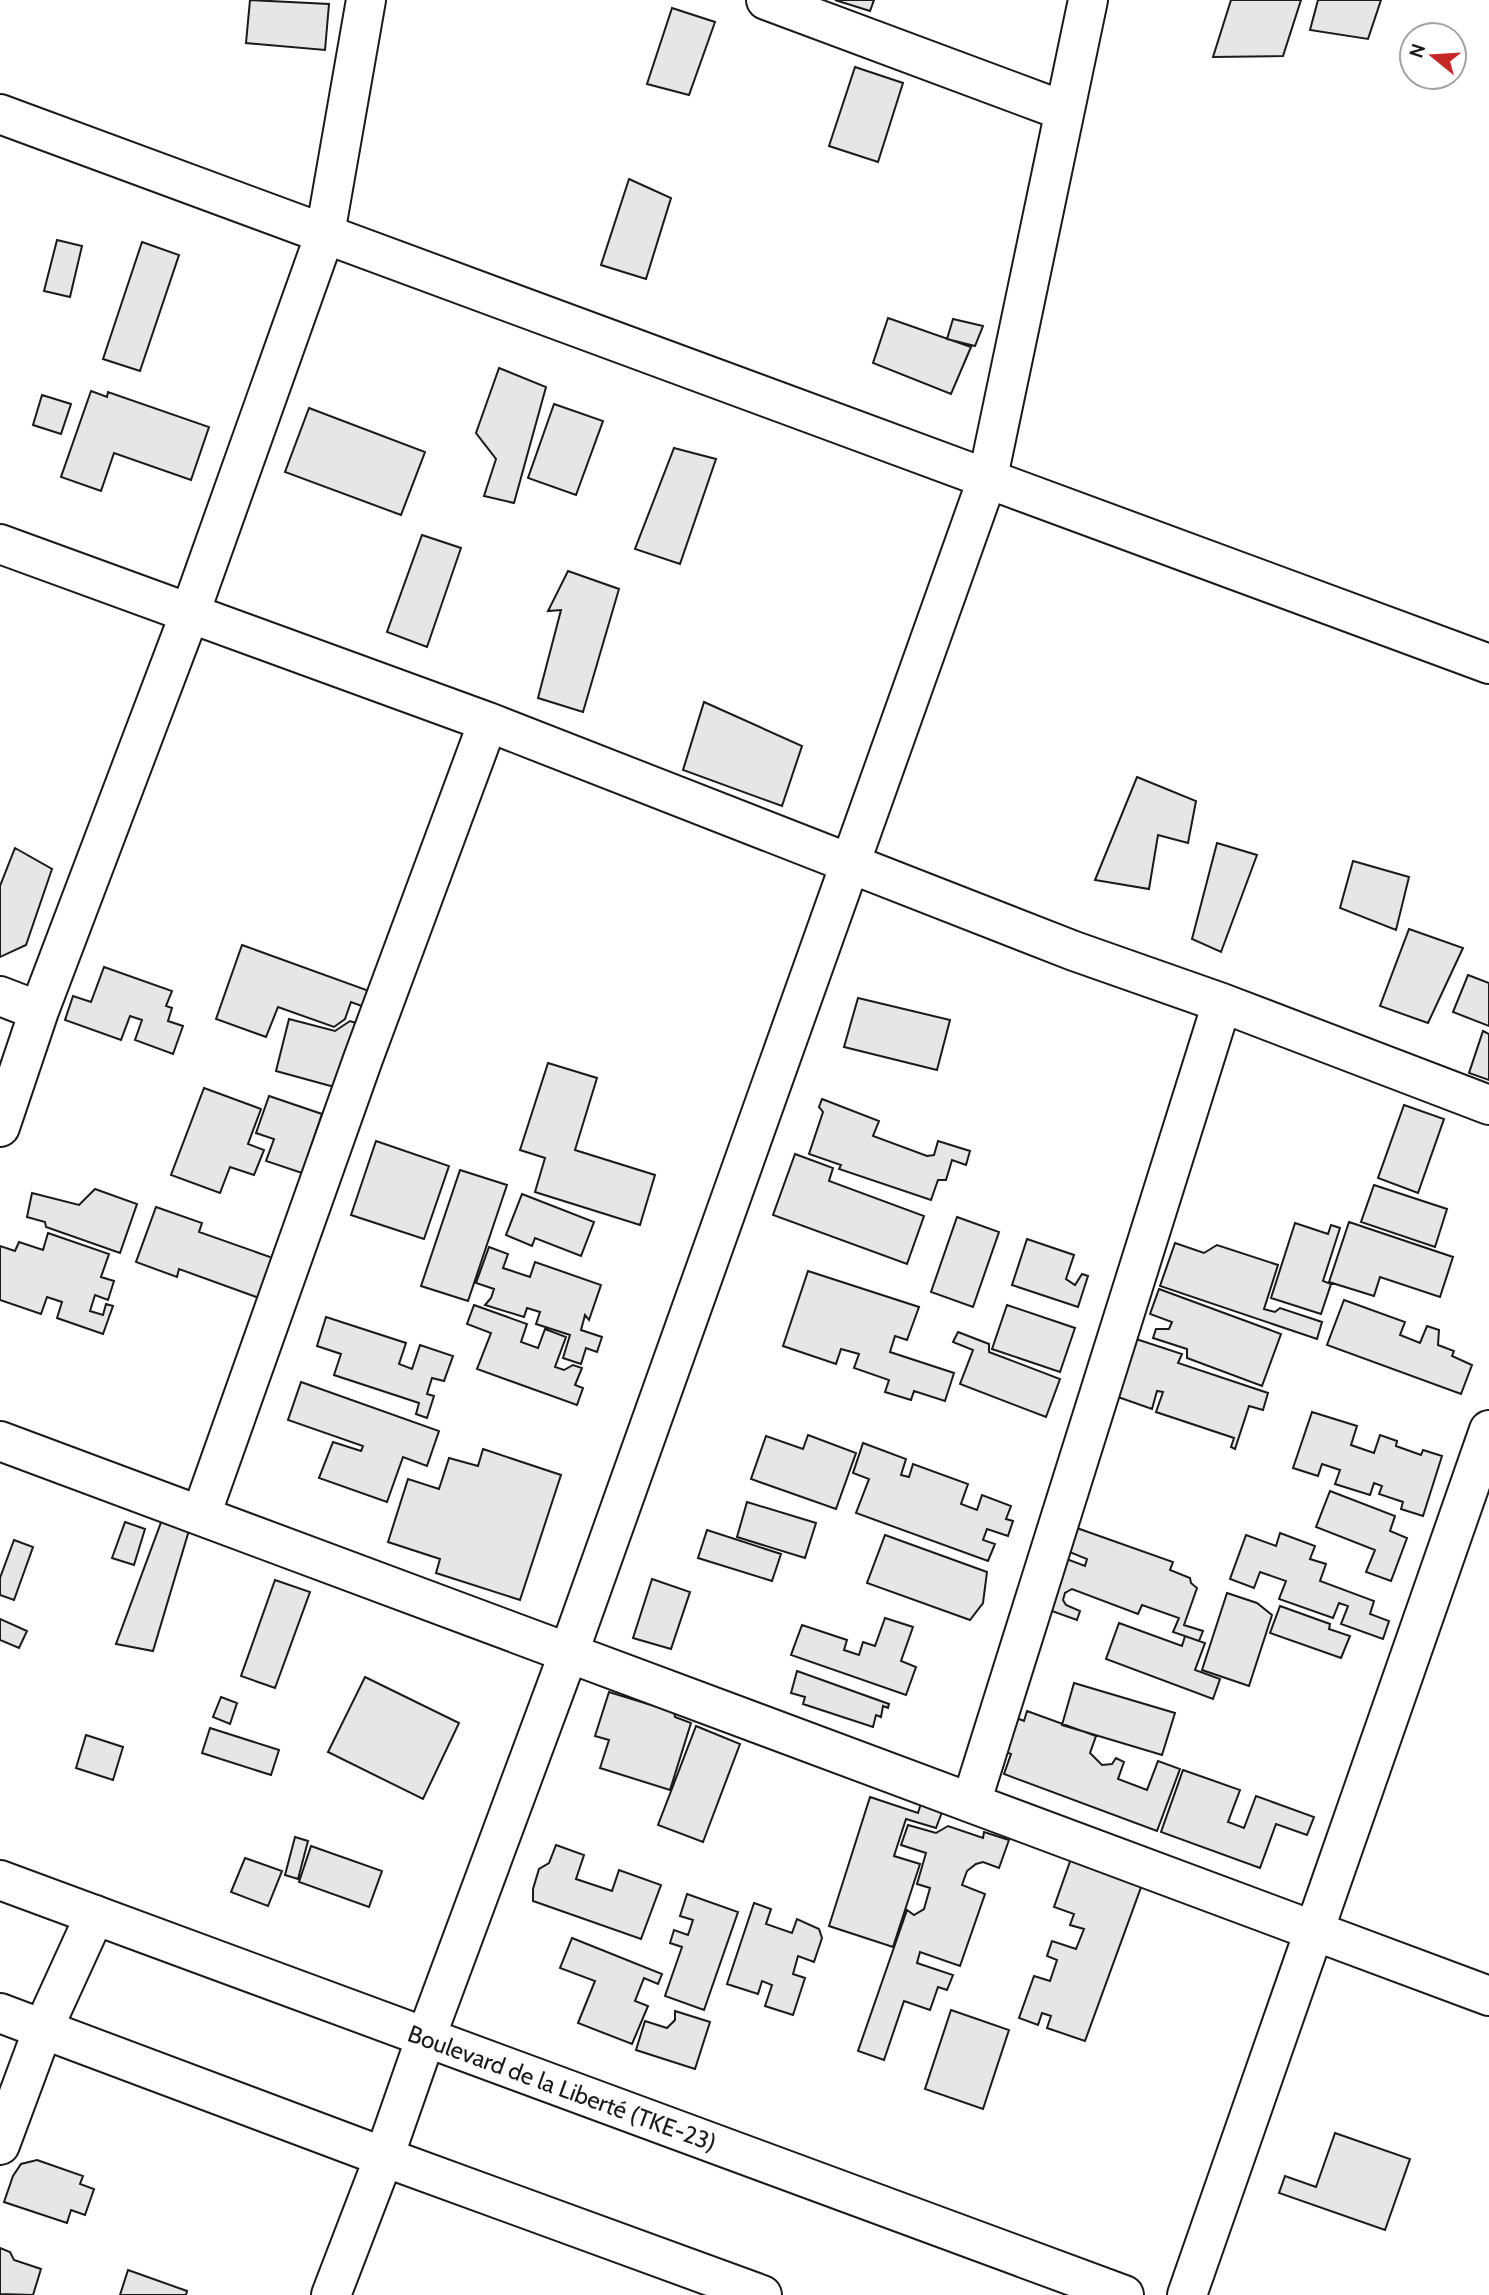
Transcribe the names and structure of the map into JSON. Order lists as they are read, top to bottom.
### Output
{
  "streets": {
    "street": ["Boulevard de la Liberté (TKE-23)"]
  },
  "north": "left"
}
